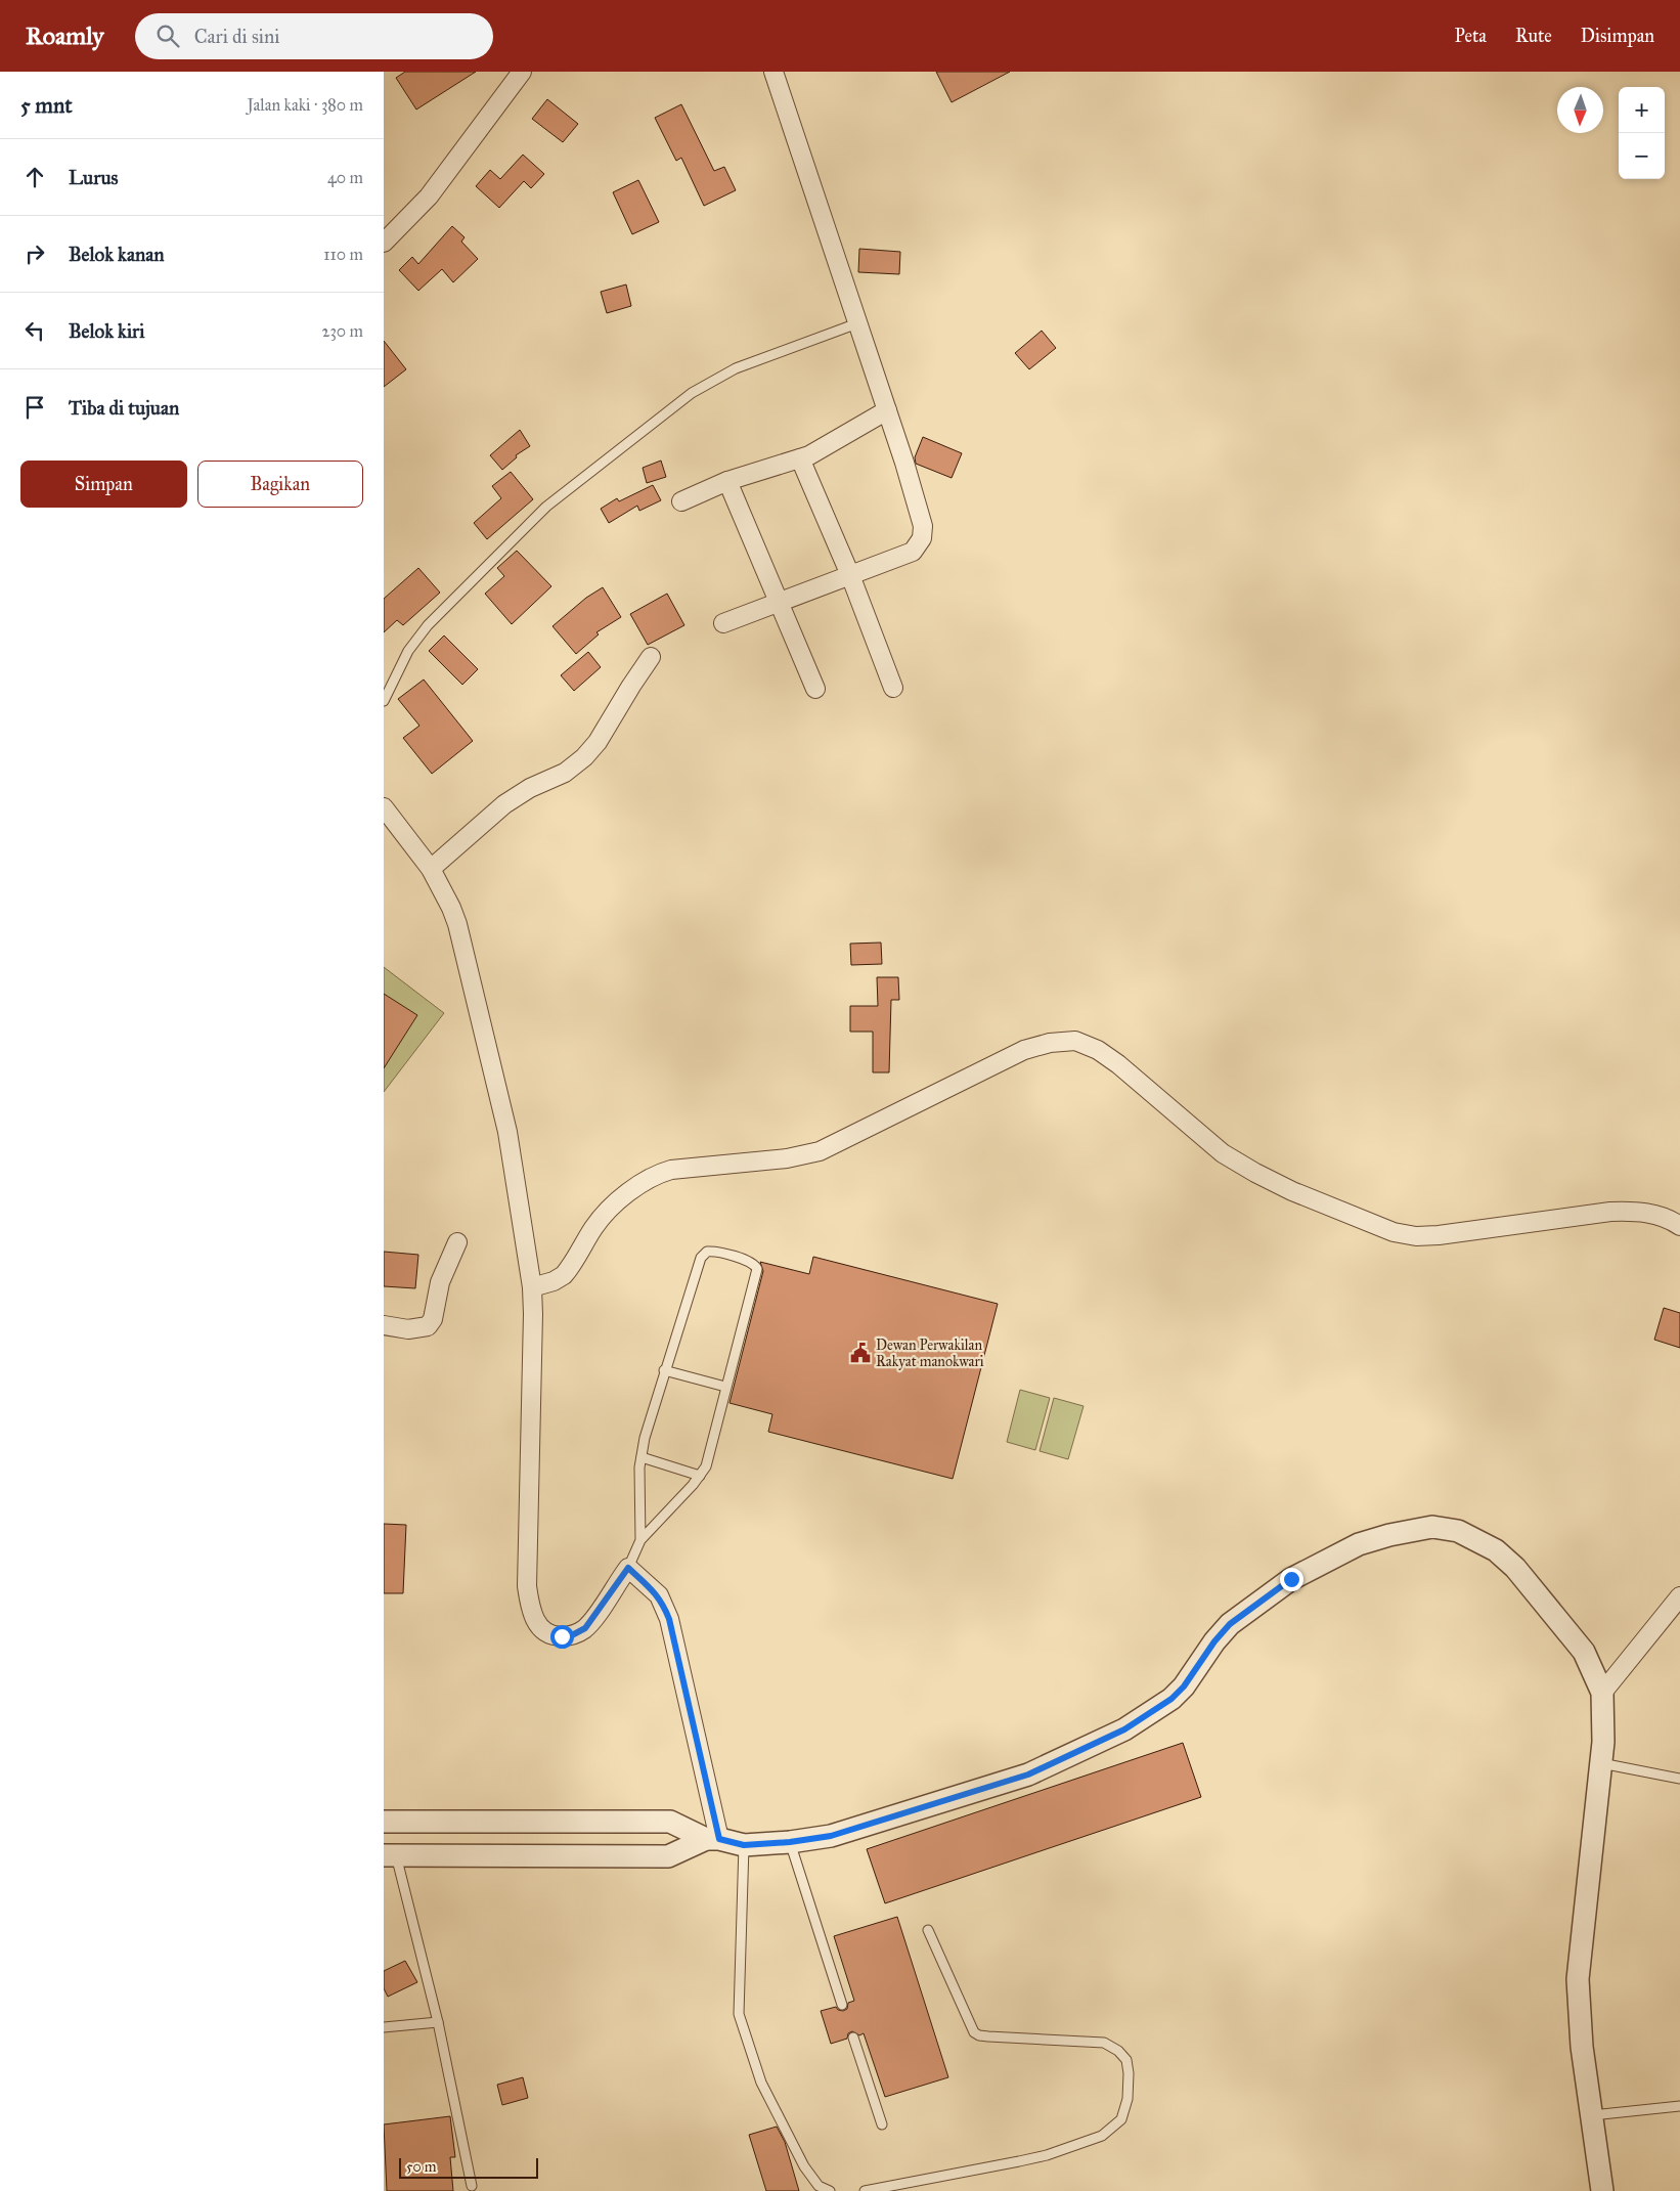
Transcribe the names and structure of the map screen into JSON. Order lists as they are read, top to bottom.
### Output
{
  "places": {
    "public building": ["Dewan Perwakilan Rakyat manokwari"]
  },
  "scale_bar": "50 m",
  "north": "bottom",
  "page": {
    "header": "Roamly",
    "search": "Cari di sini",
    "nav": ["Peta", "Rute", "Disimpan"],
    "heading": ["5 mnt", "Jalan kaki · 380 m"],
    "map_buttons": ["+", "−"],
    "list": [
      ["Lurus", "40 m"],
      ["Belok kanan", "110 m"],
      ["Belok kiri", "230 m"],
      "Tiba di tujuan"
    ],
    "buttons": ["Simpan", "Bagikan"],
    "scale": "50 m"
  }
}
